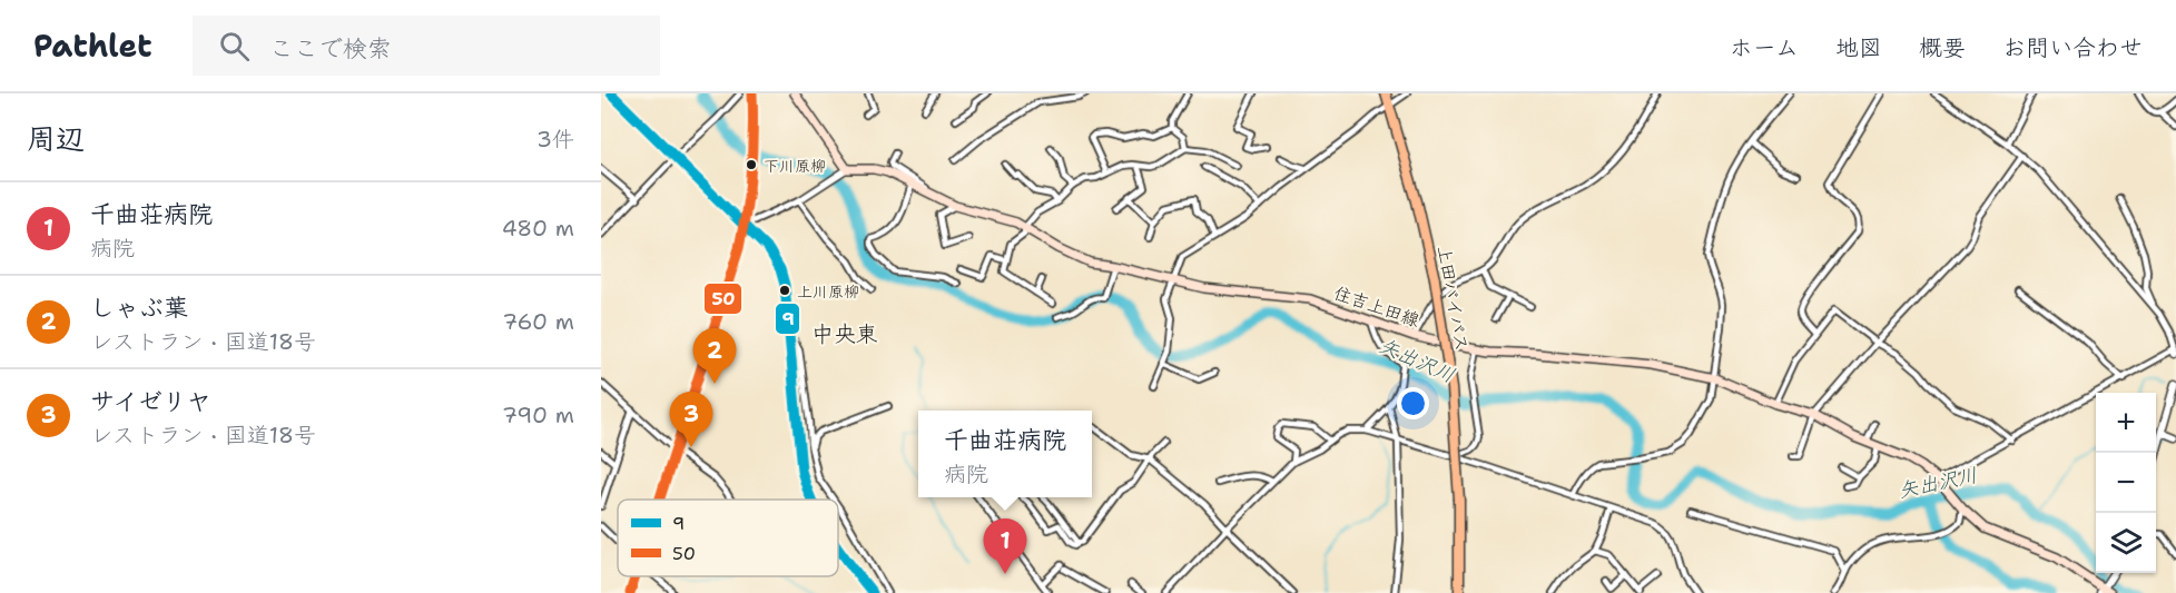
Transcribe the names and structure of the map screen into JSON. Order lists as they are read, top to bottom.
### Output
{
  "streets": {
    "highway": ["上田バイパス"],
    "main road": ["住吉上田線"]
  },
  "districts": ["中央東"],
  "water": ["矢出沢川"],
  "places": ["下川原柳", "上川原柳"],
  "lines": ["transit line 9", "transit line 50"],
  "legend": ["9", "50"],
  "page": {
    "header": "Pathlet",
    "search": "ここで検索",
    "nav": [
      "ホーム",
      "地図",
      "概要",
      "お問い合わせ"
    ],
    "heading": ["周辺", "3件"],
    "list": [
      {
        "mark": "1",
        "name": "千曲荘病院",
        "note": "病院",
        "value": "480 m"
      },
      {
        "mark": "2",
        "name": "しゃぶ葉",
        "note": "レストラン · 国道18号",
        "value": "760 m"
      },
      {
        "mark": "3",
        "name": "サイゼリヤ",
        "note": "レストラン · 国道18号",
        "value": "790 m"
      }
    ],
    "pins": ["2", "3", "1"],
    "map_buttons": ["+", "−"],
    "popup": ["千曲荘病院", "病院"]
  }
}
